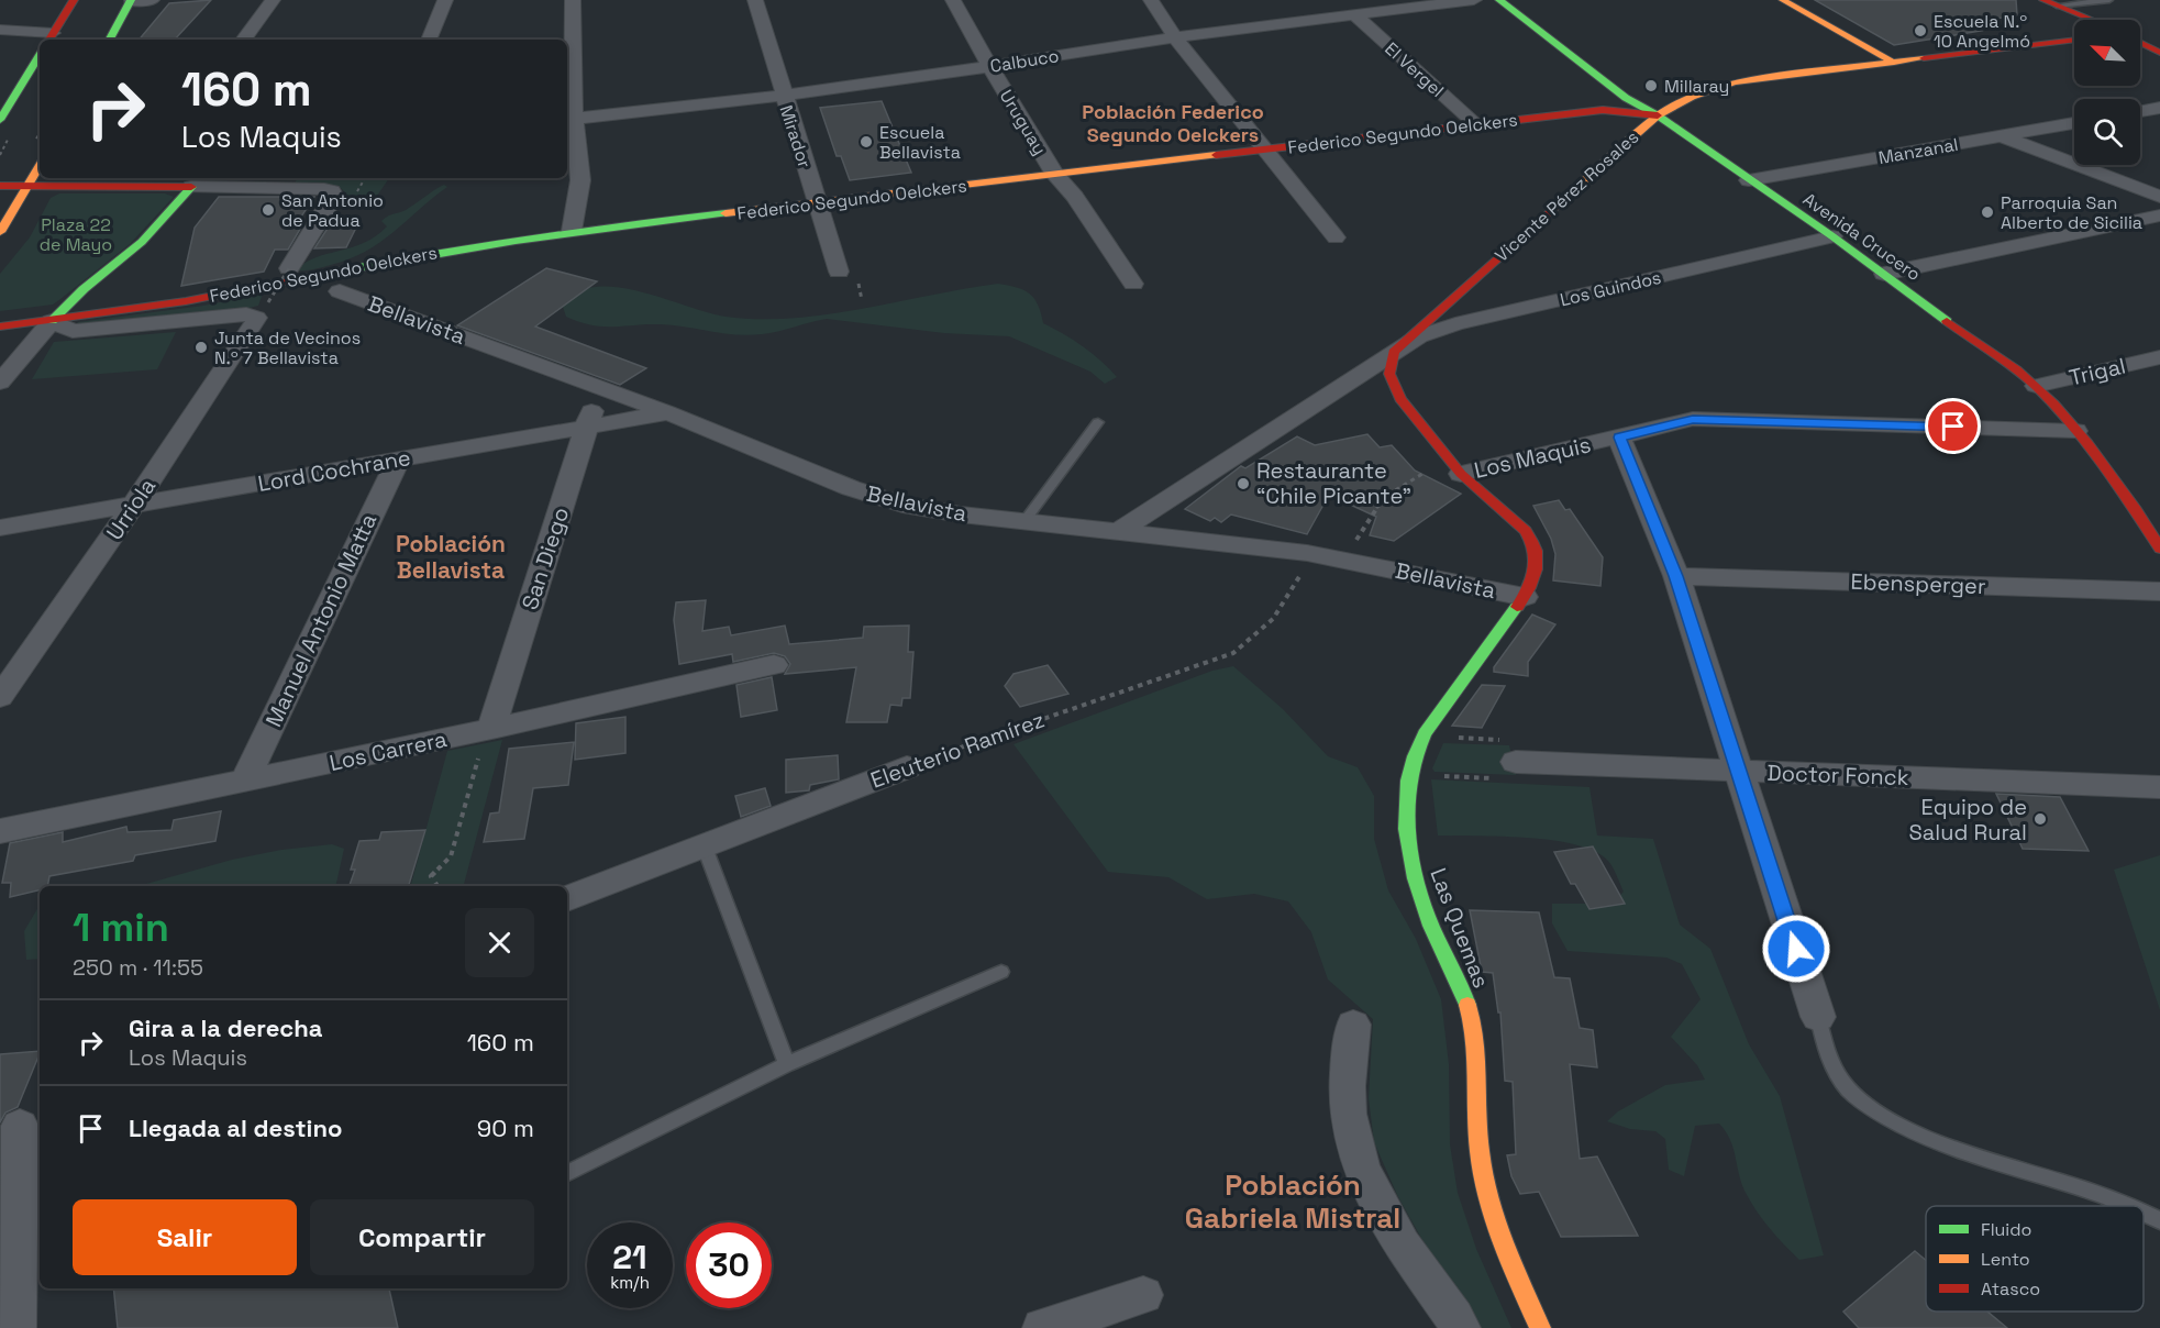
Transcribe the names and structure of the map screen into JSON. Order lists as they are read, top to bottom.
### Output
{
  "streets": {
    "main road": [
      "Federico Segundo Oelckers",
      "Vicente Pérez Rosales",
      "Avenida Crucero",
      "Las Quemas"
    ],
    "street": [
      "Calbuco",
      "El Vergel",
      "Uruguay",
      "Mirador",
      "Manzanal",
      "Los Guindos",
      "Bellavista",
      "Trigal",
      "Los Maquis",
      "Lord Cochrane",
      "Urriola",
      "San Diego",
      "Ebensperger",
      "Manuel Antonio Matta",
      "Eleuterio Ramírez",
      "Los Carrera",
      "Doctor Fonck"
    ]
  },
  "crossings": [
    ["Calbuco", "El Vergel"],
    ["Calbuco", "Uruguay"],
    ["Calbuco", "Mirador"],
    ["El Vergel", "Federico Segundo Oelckers"],
    ["Uruguay", "Federico Segundo Oelckers"],
    ["Federico Segundo Oelckers", "Mirador"],
    ["Federico Segundo Oelckers", "Vicente Pérez Rosales"],
    ["Federico Segundo Oelckers", "Avenida Crucero"],
    ["Federico Segundo Oelckers", "Urriola"],
    ["Manzanal", "Avenida Crucero"],
    ["Vicente Pérez Rosales", "Avenida Crucero"],
    ["Vicente Pérez Rosales", "Los Guindos"],
    ["Vicente Pérez Rosales", "Bellavista"],
    ["Vicente Pérez Rosales", "Las Quemas"],
    ["Avenida Crucero", "Los Guindos"],
    ["Avenida Crucero", "Trigal"],
    ["Avenida Crucero", "Los Maquis"],
    ["Los Guindos", "Las Quemas"],
    ["Bellavista", "Lord Cochrane"],
    ["Bellavista", "San Diego"],
    ["Bellavista", "Eleuterio Ramírez"],
    ["Bellavista", "Las Quemas"],
    ["Los Maquis", "Las Quemas"],
    ["Lord Cochrane", "Urriola"],
    ["Lord Cochrane", "San Diego"],
    ["Lord Cochrane", "Manuel Antonio Matta"],
    ["San Diego", "Los Carrera"],
    ["Manuel Antonio Matta", "Los Carrera"]
  ],
  "districts": ["Población Federico Segundo Oelckers", "Población Bellavista", "Población Gabriela Mistral"],
  "parks": ["Plaza 22 de Mayo"],
  "places": [
    "Escuela N.º 10 Angelmó",
    "Millaray",
    "Escuela Bellavista",
    "San Antonio de Padua",
    "Parroquia San Alberto de Sicilia",
    "Junta de Vecinos N.º 7 Bellavista",
    "Restaurante “Chile Picante”",
    "Equipo de Salud Rural"
  ],
  "legend": ["Fluido", "Lento", "Atasco"],
  "north": "top left",
  "page": {
    "turn": ["160 m", "Los Maquis"],
    "heading": ["1 min", "250 m · 11:55"],
    "list": [
      {
        "name": "Gira a la derecha",
        "note": "Los Maquis",
        "value": "160 m"
      },
      {
        "name": "Llegada al destino",
        "value": "90 m"
      }
    ],
    "buttons": ["Salir", "Compartir"],
    "speed": "21 km/h",
    "limit": "30"
  }
}
